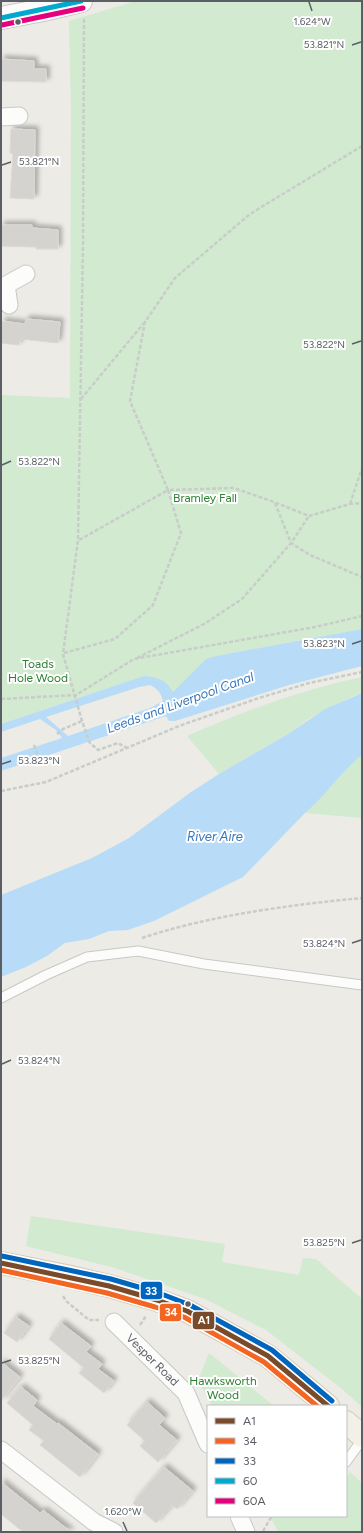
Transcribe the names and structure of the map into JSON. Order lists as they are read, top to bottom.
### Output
{
  "streets": {
    "street": ["Vesper Road"]
  },
  "water": ["Leeds and Liverpool Canal", "River Aire"],
  "parks": ["Bramley Fall", "Toads Hole Wood", "Hawksworth Wood"],
  "lines": [
    "transit line 60",
    "transit line 60A",
    "transit line 33",
    "transit line A1",
    "transit line 34"
  ],
  "legend": [
    "A1",
    "34",
    "33",
    "60",
    "60A"
  ],
  "coordinates": [
    "1.624°W",
    "53.821°N",
    "53.822°N",
    "53.823°N",
    "53.824°N",
    "53.825°N",
    "1.620°W"
  ]
}
